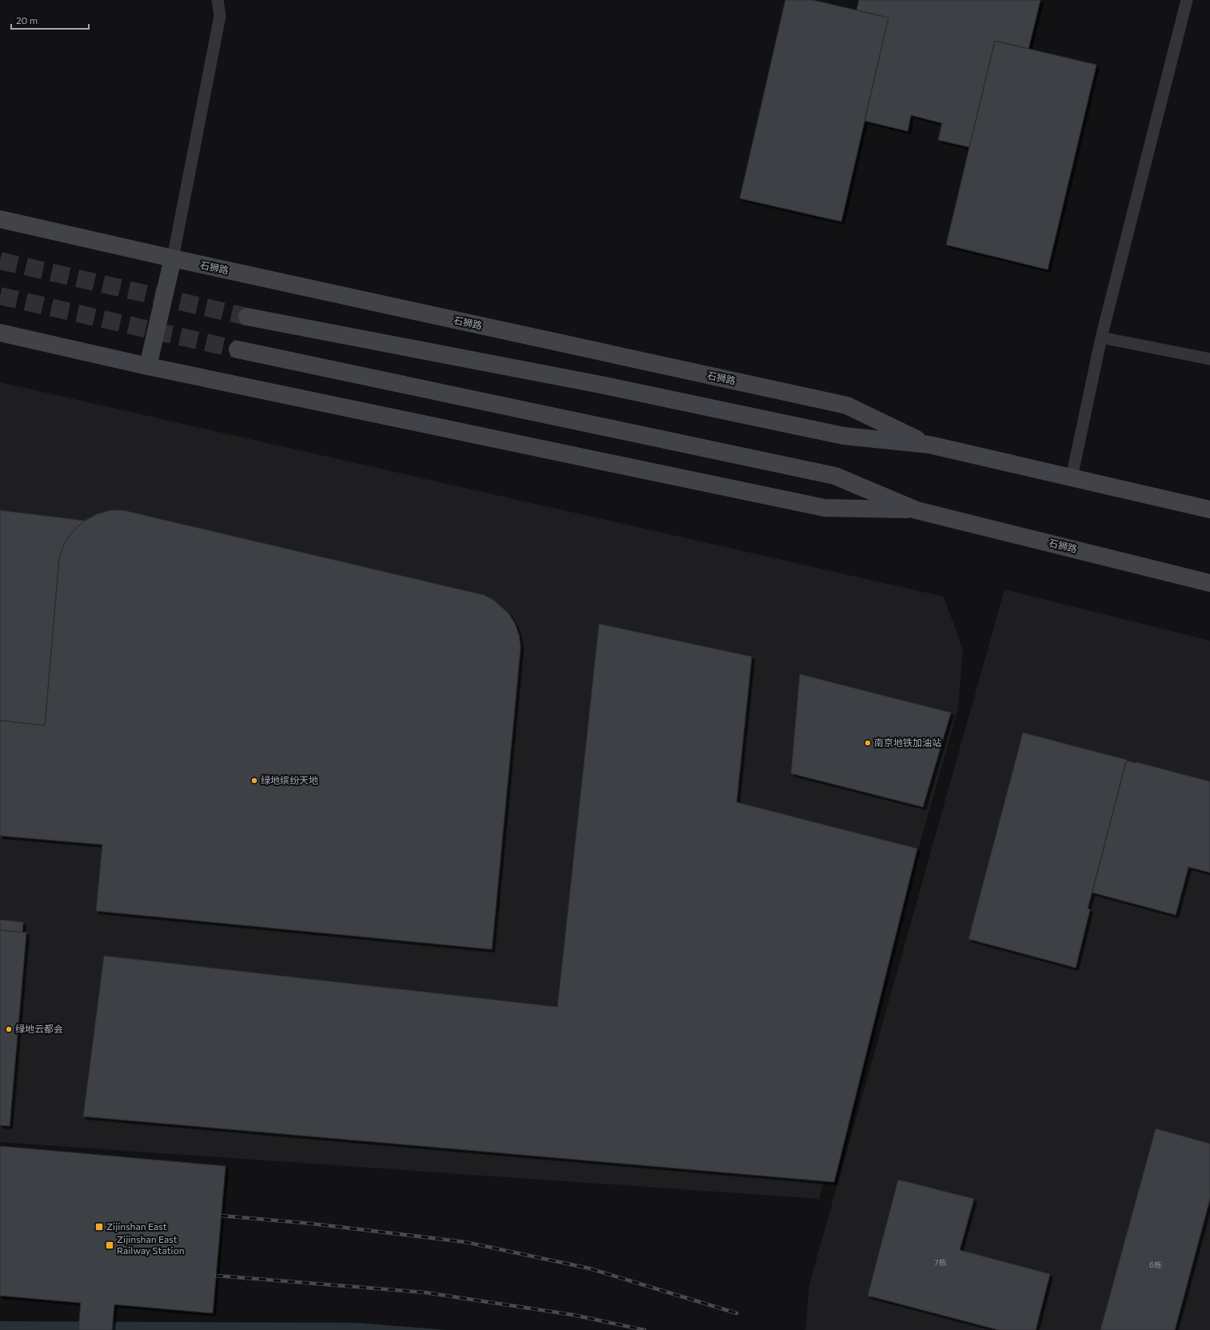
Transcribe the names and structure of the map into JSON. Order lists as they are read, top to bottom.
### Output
{
  "streets": {
    "street": ["石狮路"]
  },
  "places": {
    "other": ["南京地铁加油站", "绿地缤纷天地", "绿地云都会"],
    "transit": ["Zijinshan East", "Zijinshan East Railway Station"]
  },
  "house_numbers": ["7栋", "6栋"],
  "scale_bar": "20 m"
}
